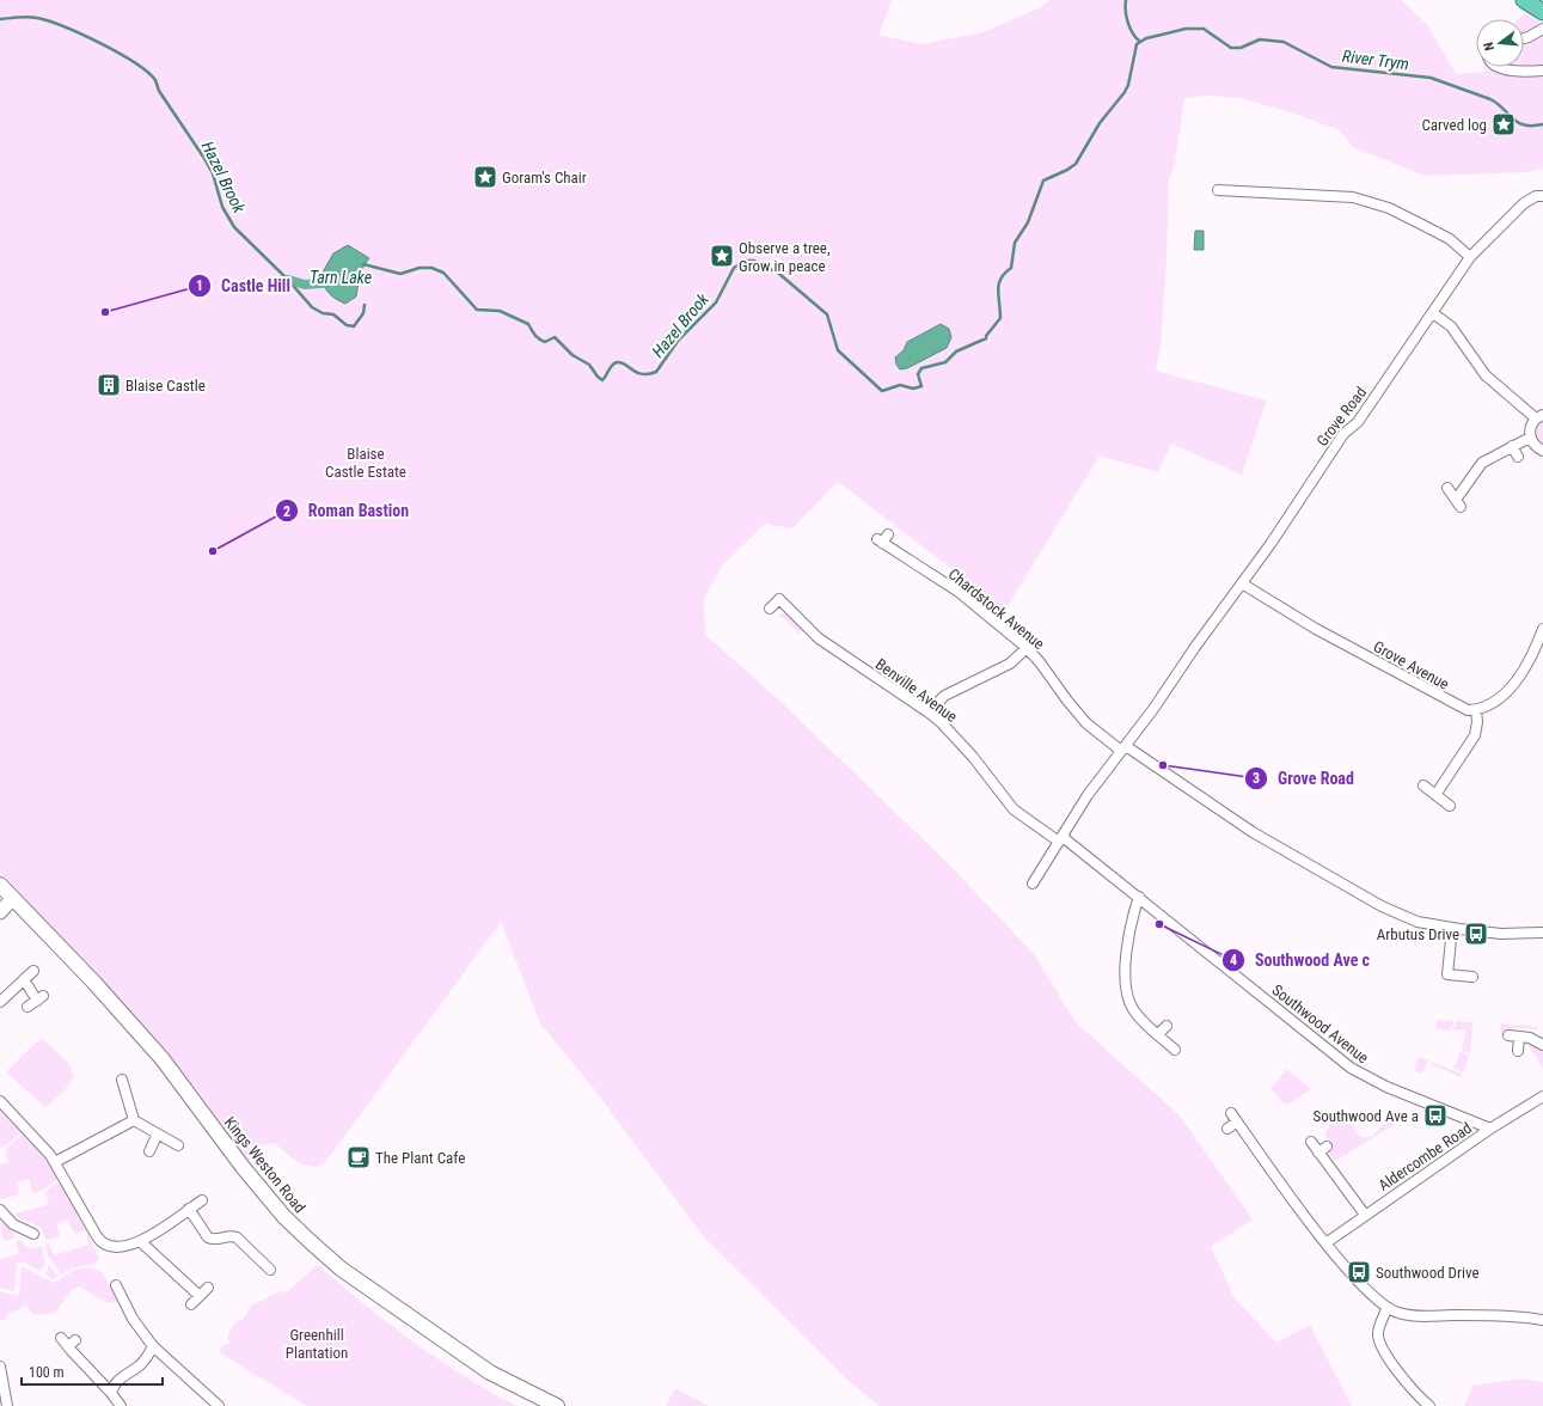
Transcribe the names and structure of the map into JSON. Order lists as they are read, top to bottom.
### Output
{
  "streets": {
    "main road": ["Kings Weston Road"],
    "street": [
      "Grove Road",
      "Chardstock Avenue",
      "Grove Avenue",
      "Benville Avenue",
      "Southwood Avenue",
      "Aldercombe Road"
    ]
  },
  "crossings": [
    ["Grove Road", "Chardstock Avenue"],
    ["Grove Road", "Grove Avenue"],
    ["Grove Road", "Benville Avenue"],
    ["Grove Road", "Southwood Avenue"],
    ["Benville Avenue", "Southwood Avenue"],
    ["Southwood Avenue", "Aldercombe Road"]
  ],
  "water": ["River Trym", "Hazel Brook", "Tarn Lake"],
  "parks": ["Blaise Castle Estate", "Greenhill Plantation"],
  "places": {
    "place": ["Carved log", "Goram's Chair", "Observe a tree, Grow in peace"],
    "other": [
      "Castle Hill",
      "Roman Bastion",
      "Grove Road",
      "Southwood Ave c"
    ],
    "building": ["Blaise Castle"],
    "bus stop": ["Arbutus Drive", "Southwood Ave a", "Southwood Drive"],
    "cafe": ["The Plant Cafe"]
  },
  "scale_bar": "100 m",
  "north": "left"
}
